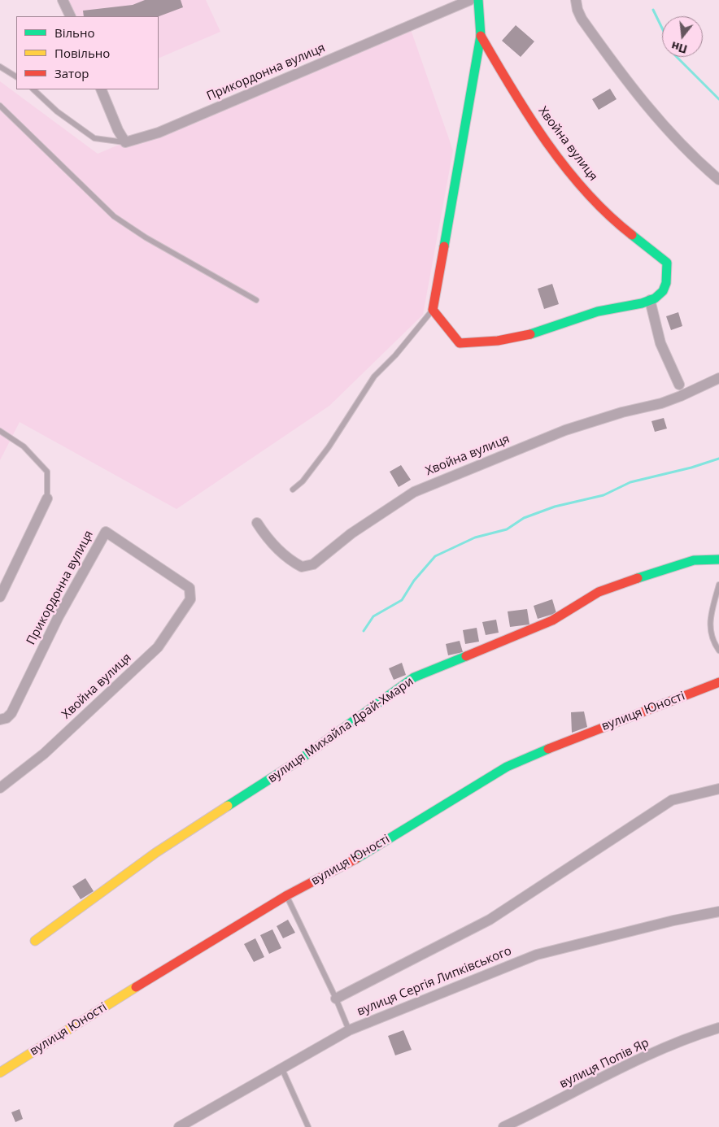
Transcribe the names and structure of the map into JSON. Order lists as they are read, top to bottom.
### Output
{
  "streets": {
    "street": [
      "Прикордонна вулиця",
      "Хвойна вулиця",
      "вулиця Юності",
      "вулиця Михайла Драй-Хмари",
      "вулиця Сергія Липківського",
      "вулиця Попів Яр"
    ]
  },
  "crossings": [
    ["Прикордонна вулиця", "Хвойна вулиця"]
  ],
  "legend": ["Вільно", "Повільно", "Затор"],
  "north": "bottom"
}
